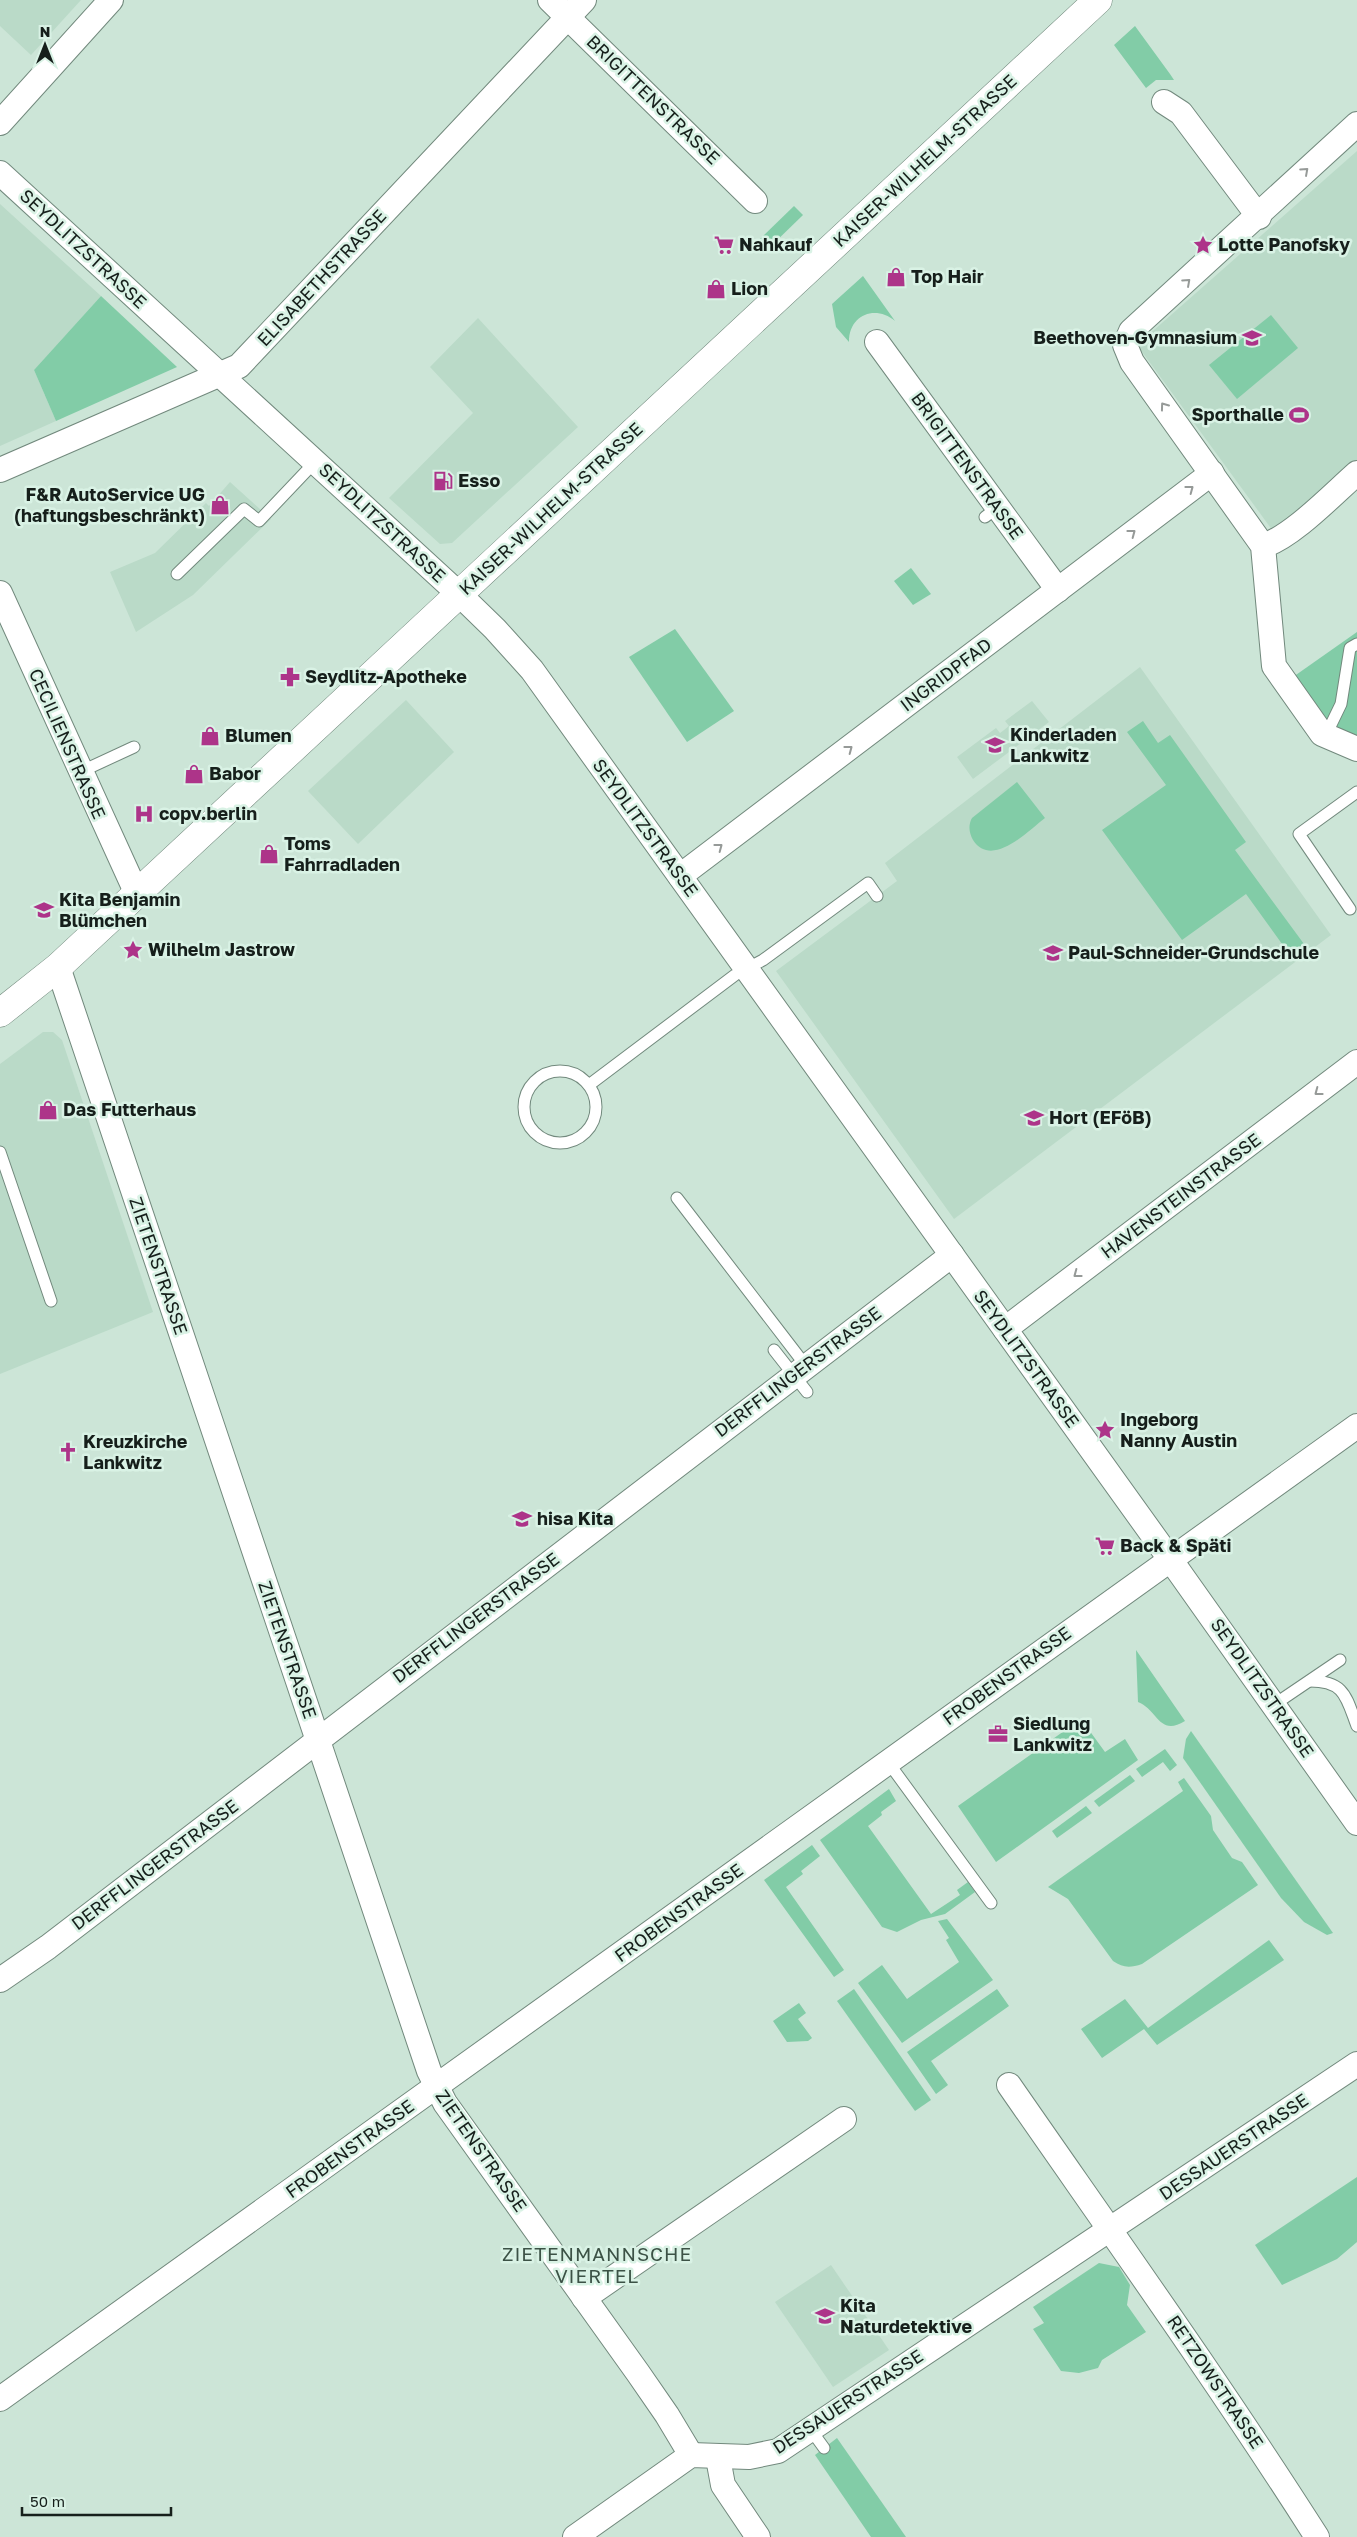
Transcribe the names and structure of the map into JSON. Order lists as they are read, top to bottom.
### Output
{
  "streets": {
    "main road": ["KAISER-WILHELM-STRASSE"],
    "street": [
      "BRIGITTENSTRASSE",
      "SEYDLITZSTRASSE",
      "ELISABETHSTRASSE",
      "INGRIDPFAD",
      "CECILIENSTRASSE",
      "HAVENSTEINSTRASSE",
      "ZIETENSTRASSE",
      "DERFFLINGERSTRASSE",
      "FROBENSTRASSE",
      "DESSAUERSTRASSE",
      "RETZOWSTRASSE"
    ]
  },
  "crossings": [
    ["BRIGITTENSTRASSE", "ELISABETHSTRASSE"],
    ["BRIGITTENSTRASSE", "INGRIDPFAD"],
    ["KAISER-WILHELM-STRASSE", "SEYDLITZSTRASSE"],
    ["KAISER-WILHELM-STRASSE", "CECILIENSTRASSE"],
    ["KAISER-WILHELM-STRASSE", "ZIETENSTRASSE"],
    ["SEYDLITZSTRASSE", "ELISABETHSTRASSE"],
    ["SEYDLITZSTRASSE", "INGRIDPFAD"],
    ["SEYDLITZSTRASSE", "HAVENSTEINSTRASSE"],
    ["SEYDLITZSTRASSE", "DERFFLINGERSTRASSE"],
    ["SEYDLITZSTRASSE", "FROBENSTRASSE"],
    ["ZIETENSTRASSE", "DERFFLINGERSTRASSE"],
    ["ZIETENSTRASSE", "FROBENSTRASSE"],
    ["ZIETENSTRASSE", "DESSAUERSTRASSE"],
    ["DESSAUERSTRASSE", "RETZOWSTRASSE"]
  ],
  "one_way": ["INGRIDPFAD", "HAVENSTEINSTRASSE"],
  "districts": ["ZIETENMANNSCHE VIERTEL"],
  "places": {
    "supermarket": ["Nahkauf", "Back & Späti"],
    "place": ["Lotte Panofsky", "Wilhelm Jastrow", "Ingeborg Nanny Austin"],
    "shop": [
      "Top Hair",
      "Lion",
      "F&R AutoService UG (haftungsbeschränkt)",
      "Blumen",
      "Babor",
      "Toms Fahrradladen",
      "Das Futterhaus"
    ],
    "school or university": [
      "Beethoven-Gymnasium",
      "Kinderladen Lankwitz",
      "Kita Benjamin Blümchen",
      "Paul-Schneider-Grundschule",
      "Hort (EFöB)",
      "hisa Kita",
      "Kita Naturdetektive"
    ],
    "sports": ["Sporthalle"],
    "fuel station": ["Esso"],
    "pharmacy": ["Seydlitz-Apotheke"],
    "hospital": ["copv.berlin"],
    "church": ["Kreuzkirche Lankwitz"],
    "office": ["Siedlung Lankwitz"]
  },
  "scale_bar": "50 m",
  "north": "top"
}
